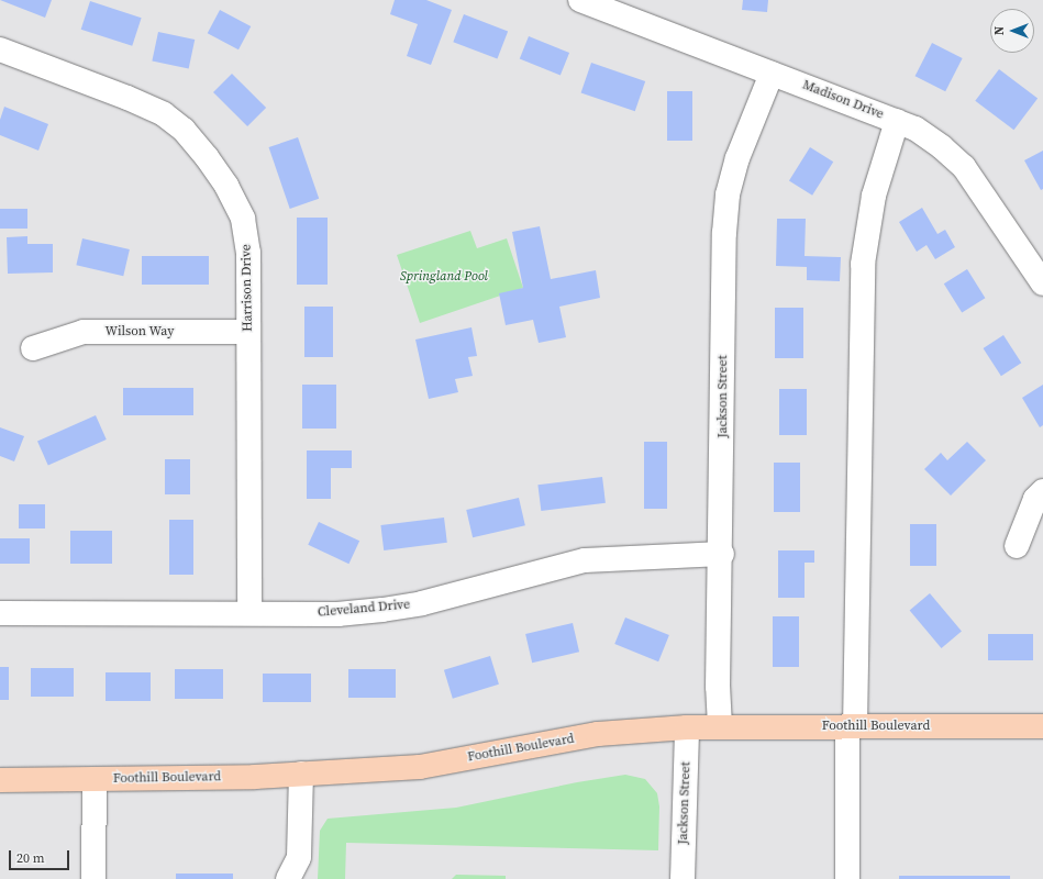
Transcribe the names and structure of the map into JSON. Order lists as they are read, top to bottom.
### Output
{
  "streets": {
    "main road": ["Foothill Boulevard"],
    "street": [
      "Madison Drive",
      "Harrison Drive",
      "Wilson Way",
      "Jackson Street",
      "Cleveland Drive"
    ]
  },
  "crossings": [
    ["Madison Drive", "Jackson Street"],
    ["Harrison Drive", "Wilson Way"],
    ["Harrison Drive", "Cleveland Drive"],
    ["Jackson Street", "Cleveland Drive"],
    ["Jackson Street", "Foothill Boulevard"]
  ],
  "parks": ["Springland Pool"],
  "scale_bar": "20 m",
  "north": "left"
}
